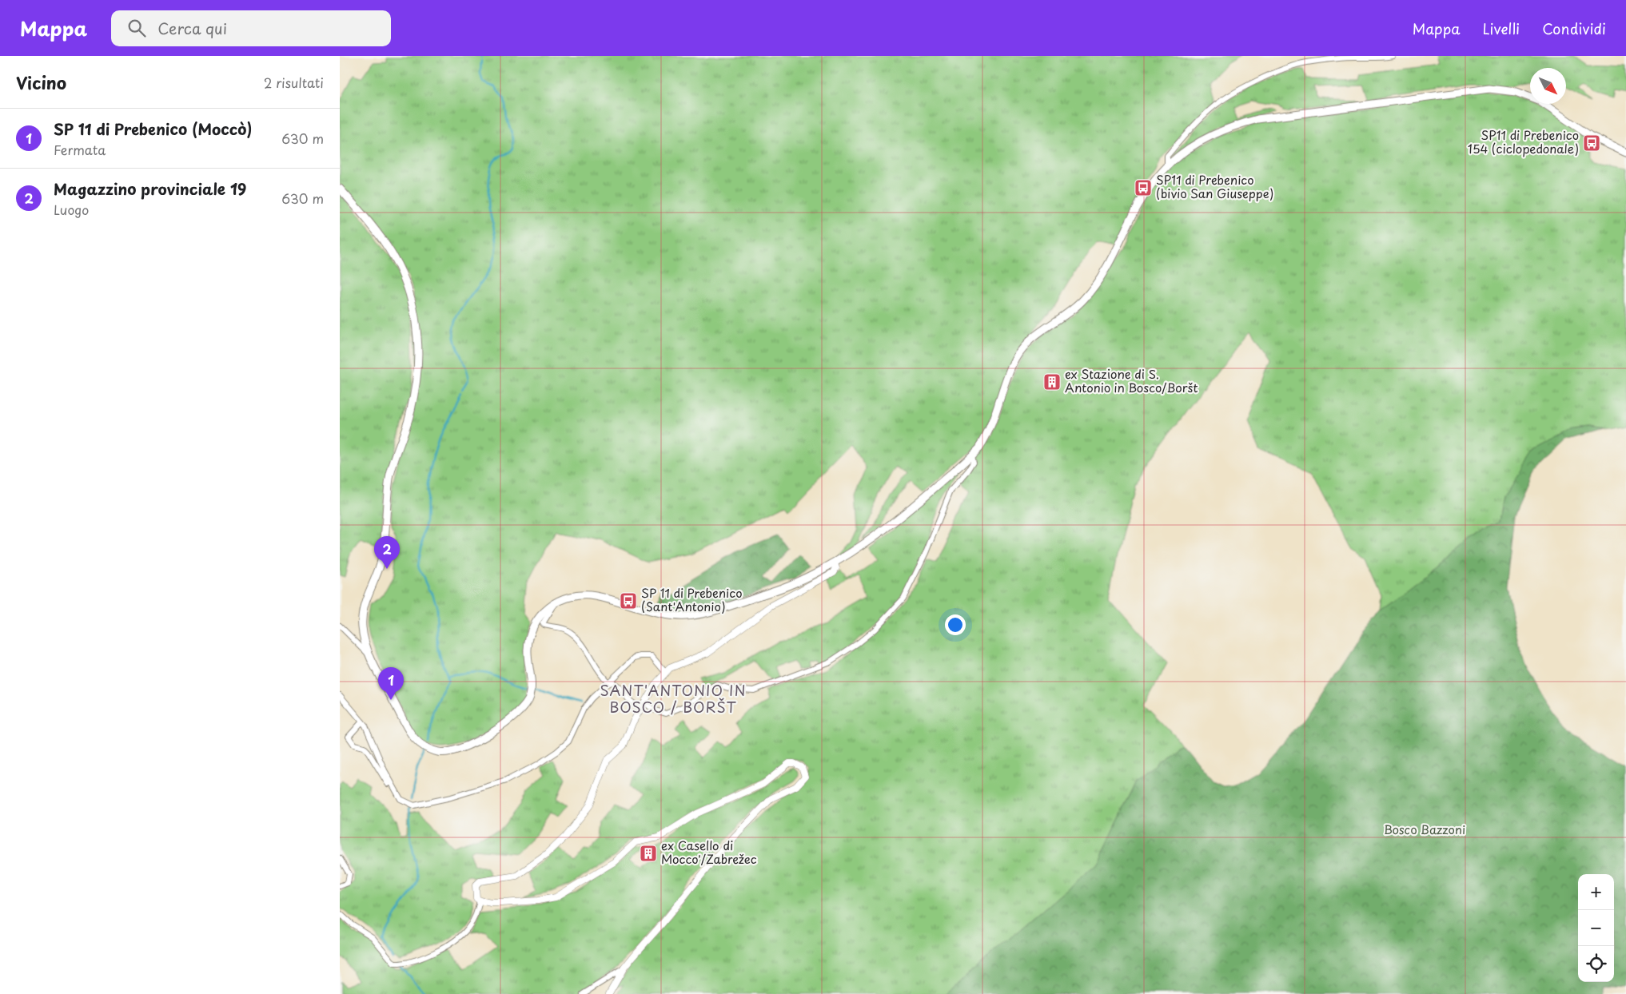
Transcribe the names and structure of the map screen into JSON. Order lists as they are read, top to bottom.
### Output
{
  "districts": ["SANT'ANTONIO IN BOSCO / BORŠT"],
  "parks": ["Bosco Bazzoni"],
  "places": {
    "bus stop": ["SP11 di Prebenico 154 (ciclopedonale)", "SP11 di Prebenico (bivio San Giuseppe)", "SP 11 di Prebenico (Sant'Antonio)"],
    "building": ["ex Stazione di S. Antonio in Bosco/Boršt", "ex Casello di Mocco'/Zabrežec"]
  },
  "north": "bottom right",
  "page": {
    "header": "Mappa",
    "search": "Cerca qui",
    "nav": ["Mappa", "Livelli", "Condividi"],
    "heading": ["Vicino", "2 risultati"],
    "list": [
      {
        "mark": "1",
        "name": "SP 11 di Prebenico (Moccò)",
        "note": "Fermata",
        "value": "630 m"
      },
      {
        "mark": "2",
        "name": "Magazzino provinciale 19",
        "note": "Luogo",
        "value": "630 m"
      }
    ],
    "pins": ["2", "1"],
    "map_buttons": ["+", "−"]
  }
}
